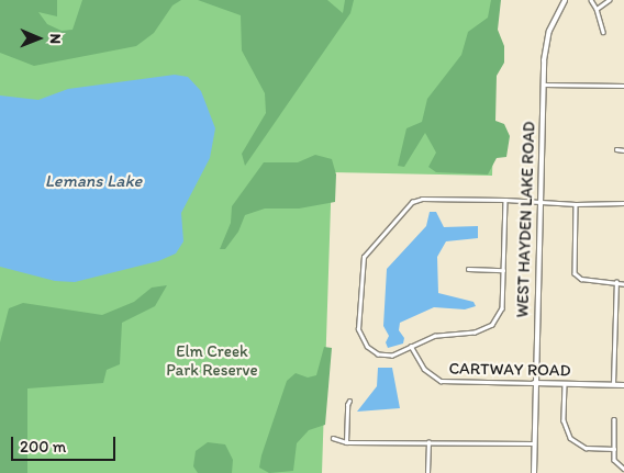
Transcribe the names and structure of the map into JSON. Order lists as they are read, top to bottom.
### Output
{
  "streets": {
    "main road": ["WEST HAYDEN LAKE ROAD", "CARTWAY ROAD"]
  },
  "crossings": [
    ["WEST HAYDEN LAKE ROAD", "CARTWAY ROAD"]
  ],
  "water": ["Lemans Lake"],
  "parks": ["Elm Creek Park Reserve"],
  "scale_bar": "200 m",
  "north": "right"
}
